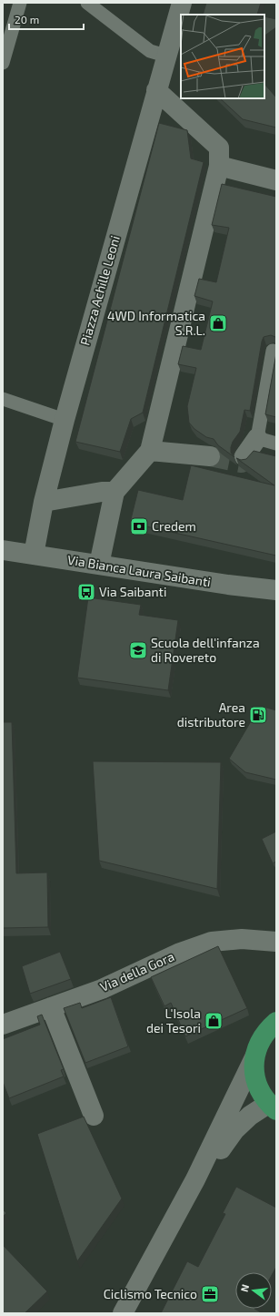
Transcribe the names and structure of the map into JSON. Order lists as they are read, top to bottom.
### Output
{
  "streets": {
    "street": ["Piazza Achille Leoni", "Via Bianca Laura Saibanti", "Via della Gora"]
  },
  "crossings": [
    ["Piazza Achille Leoni", "Via Bianca Laura Saibanti"]
  ],
  "places": {
    "shop": ["4WD Informatica S.R.L.", "L'Isola dei Tesori"],
    "bank": ["Credem"],
    "bus stop": ["Via Saibanti"],
    "school or university": ["Scuola dell'infanza di Rovereto"],
    "fuel station": ["Area distributore"],
    "office": ["Ciclismo Tecnico"]
  },
  "scale_bar": "20 m",
  "north": "left"
}
